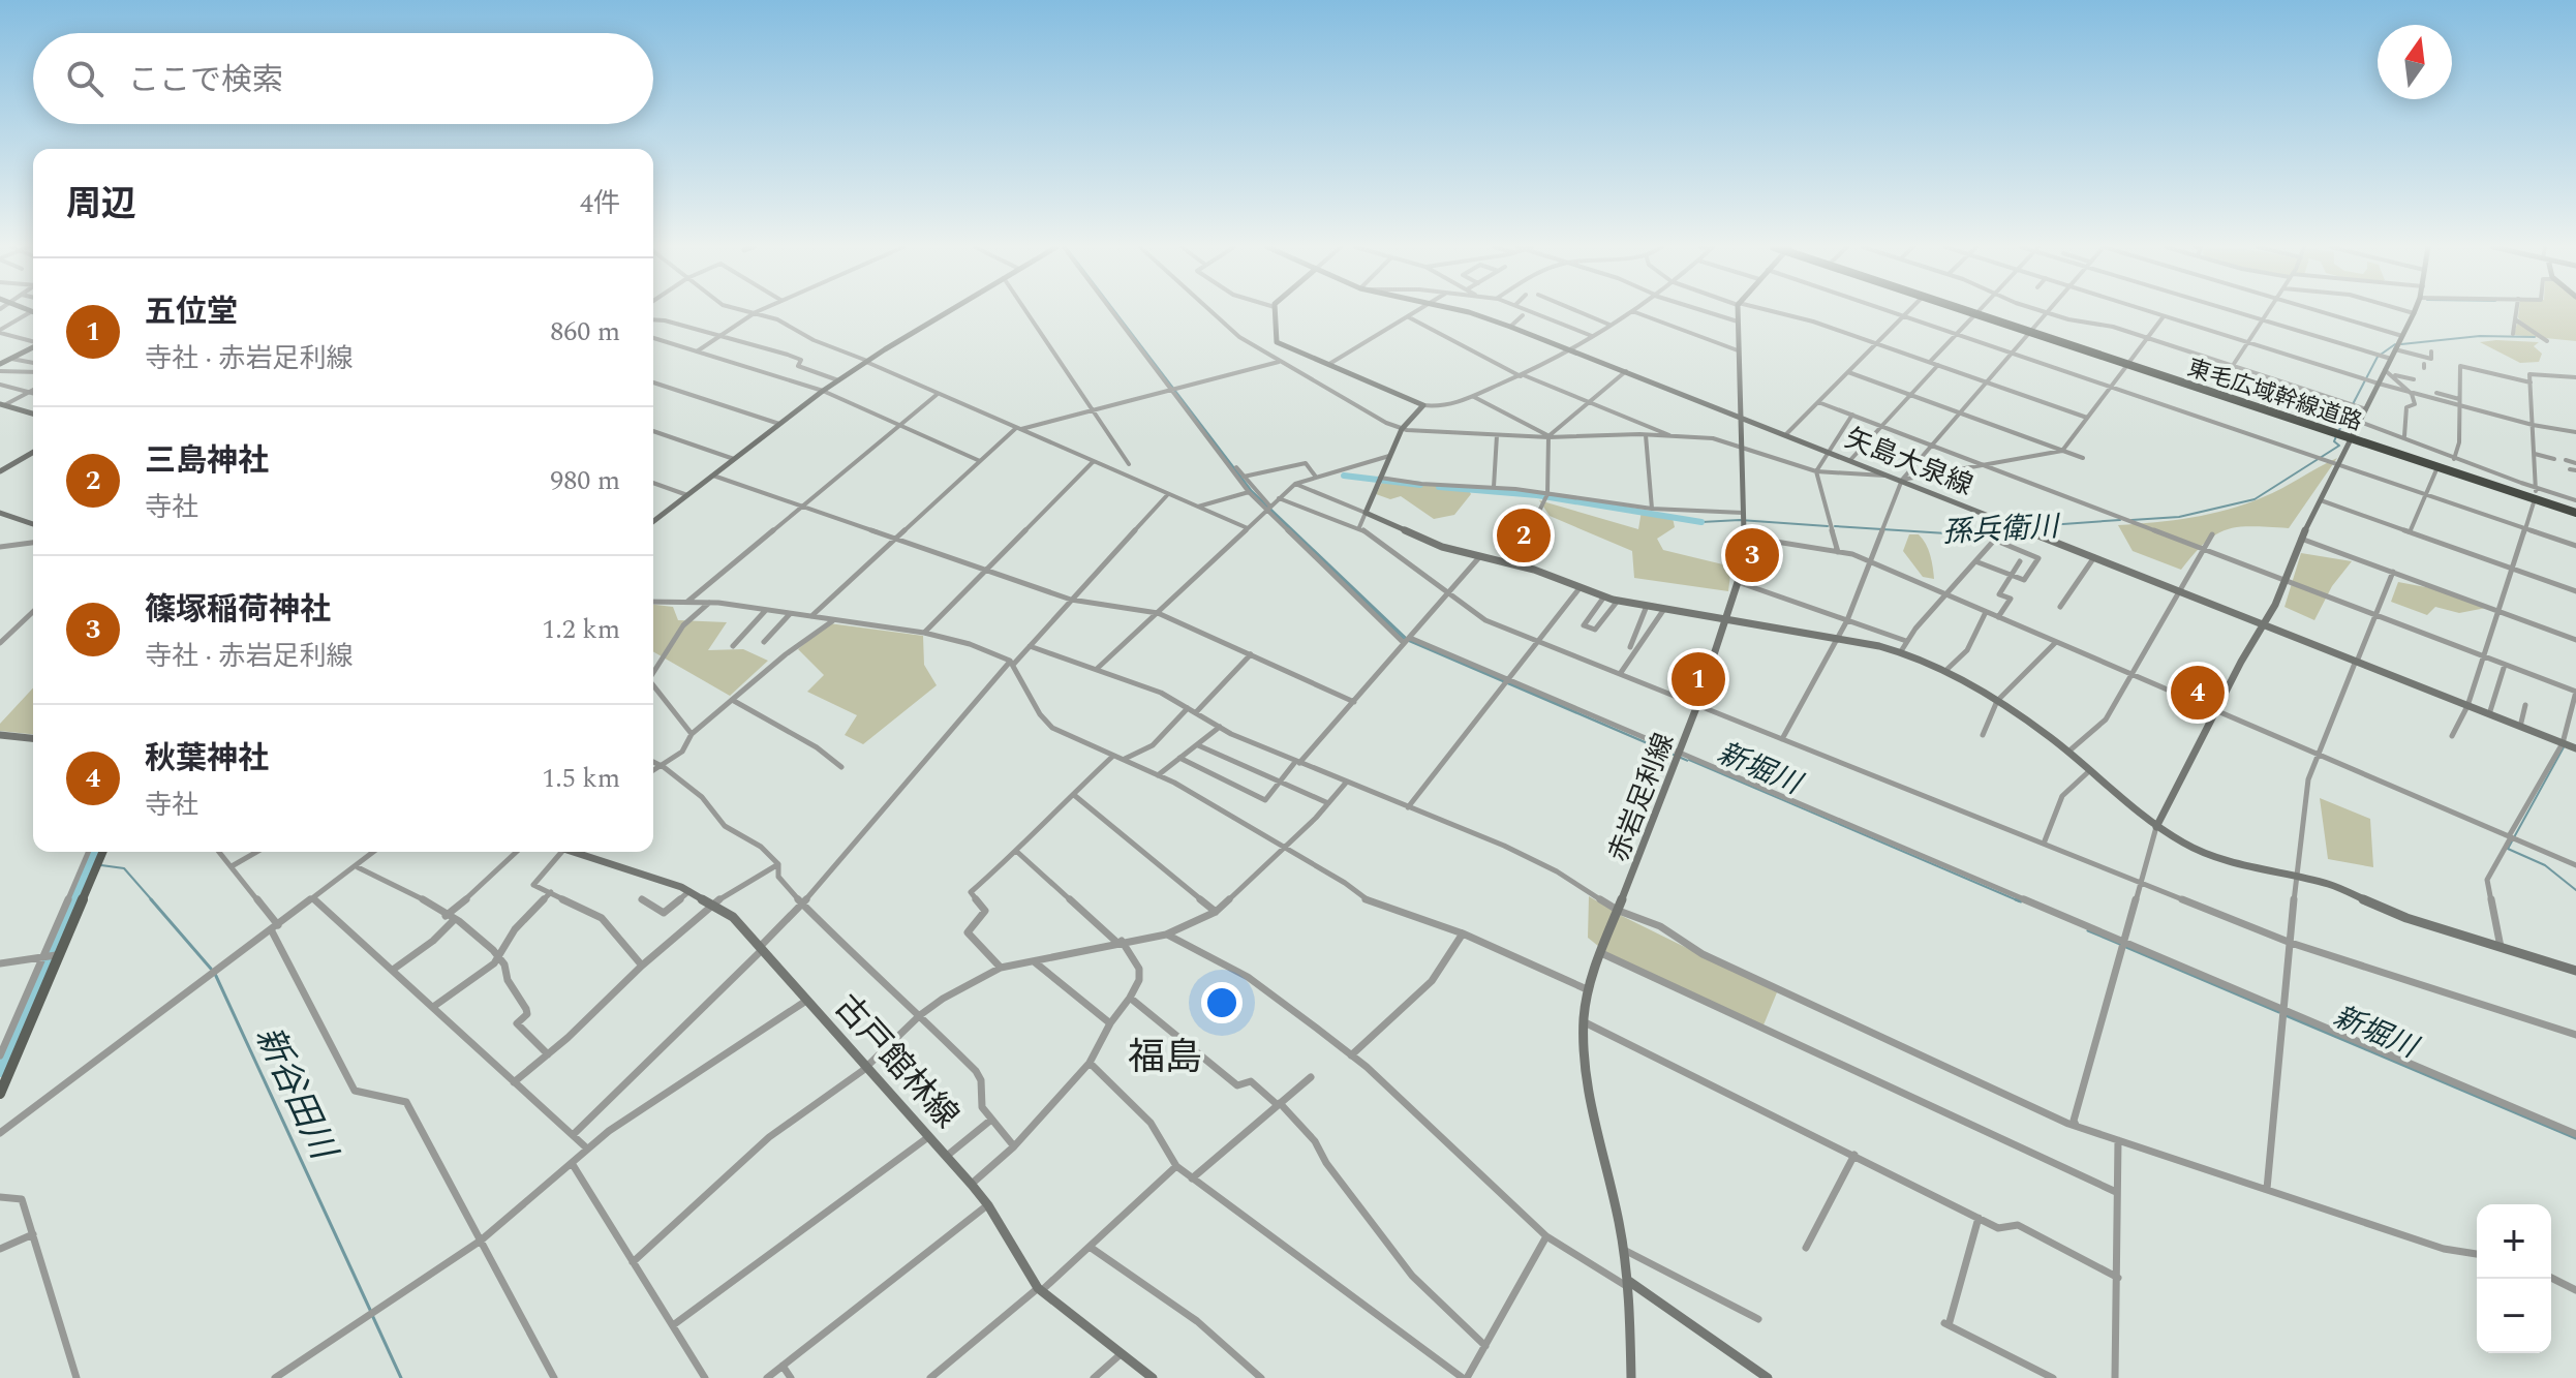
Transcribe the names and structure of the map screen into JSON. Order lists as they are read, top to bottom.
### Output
{
  "streets": {
    "highway": ["東毛広域幹線道路"],
    "street": ["矢島大泉線", "赤岩足利線", "古戸館林線"]
  },
  "crossings": [
    ["矢島大泉線", "赤岩足利線"]
  ],
  "districts": ["福島"],
  "water": ["孫兵衛川", "新堀川", "新谷田川"],
  "north": "top",
  "page": {
    "search": "ここで検索",
    "heading": ["周辺", "4件"],
    "list": [
      {
        "mark": "1",
        "name": "五位堂",
        "note": "寺社 · 赤岩足利線",
        "value": "860 m"
      },
      {
        "mark": "2",
        "name": "三島神社",
        "note": "寺社",
        "value": "980 m"
      },
      {
        "mark": "3",
        "name": "篠塚稲荷神社",
        "note": "寺社 · 赤岩足利線",
        "value": "1.2 km"
      },
      {
        "mark": "4",
        "name": "秋葉神社",
        "note": "寺社",
        "value": "1.5 km"
      }
    ],
    "pins": [
      "2",
      "3",
      "1",
      "4"
    ],
    "map_buttons": ["+", "−"]
  }
}
